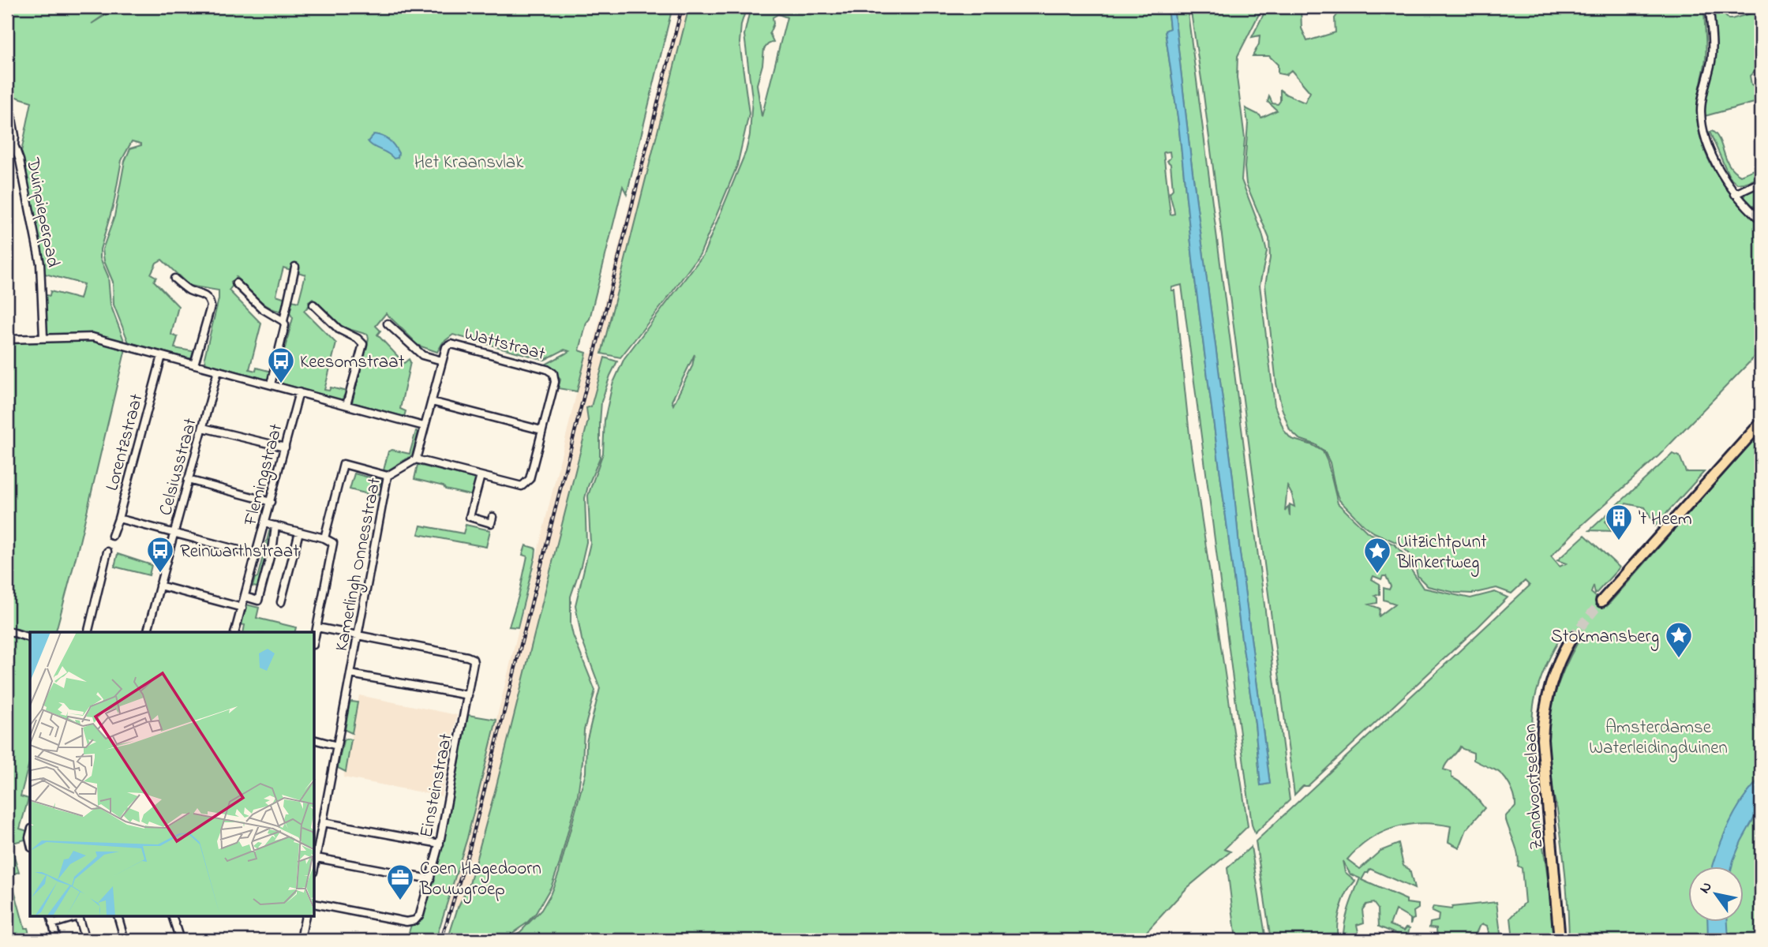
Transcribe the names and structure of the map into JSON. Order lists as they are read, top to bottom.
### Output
{
  "streets": {
    "main road": ["Zandvoortselaan"],
    "street": [
      "Duinpieperpad",
      "Wattstraat",
      "Lorentzstraat",
      "Celsiusstraat",
      "Flemingstraat",
      "Kamerlingh Onnesstraat",
      "Einsteinstraat"
    ]
  },
  "crossings": [
    ["Kamerlingh Onnesstraat", "Einsteinstraat"]
  ],
  "parks": ["Het Kraansvlak", "Amsterdamse Waterleidingduinen"],
  "places": {
    "bus stop": ["Keesomstraat", "Reinwarthstraat"],
    "building": ["'t Heem"],
    "place": ["Uitzichtpunt Blinkertweg", "Stokmansberg"],
    "office": ["Coen Hagedoorn Bouwgroep"]
  },
  "north": "top left"
}
